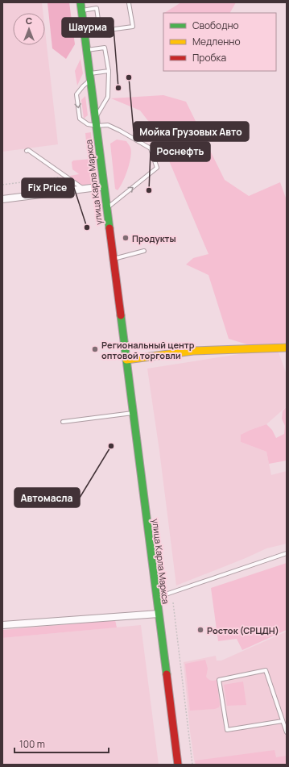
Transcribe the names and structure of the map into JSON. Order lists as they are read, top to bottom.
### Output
{
  "streets": {
    "main road": ["улица Карла Маркса"]
  },
  "places": [
    "Мойка Грузовых Авто",
    "Шаурма",
    "Роснефть",
    "Fix Price",
    "Продукты",
    "Региональный центр оптовой торговли",
    "Автомасла",
    "Росток (СРЦДН)"
  ],
  "legend": ["Свободно", "Медленно", "Пробка"],
  "scale_bar": "100 m",
  "north": "top"
}
